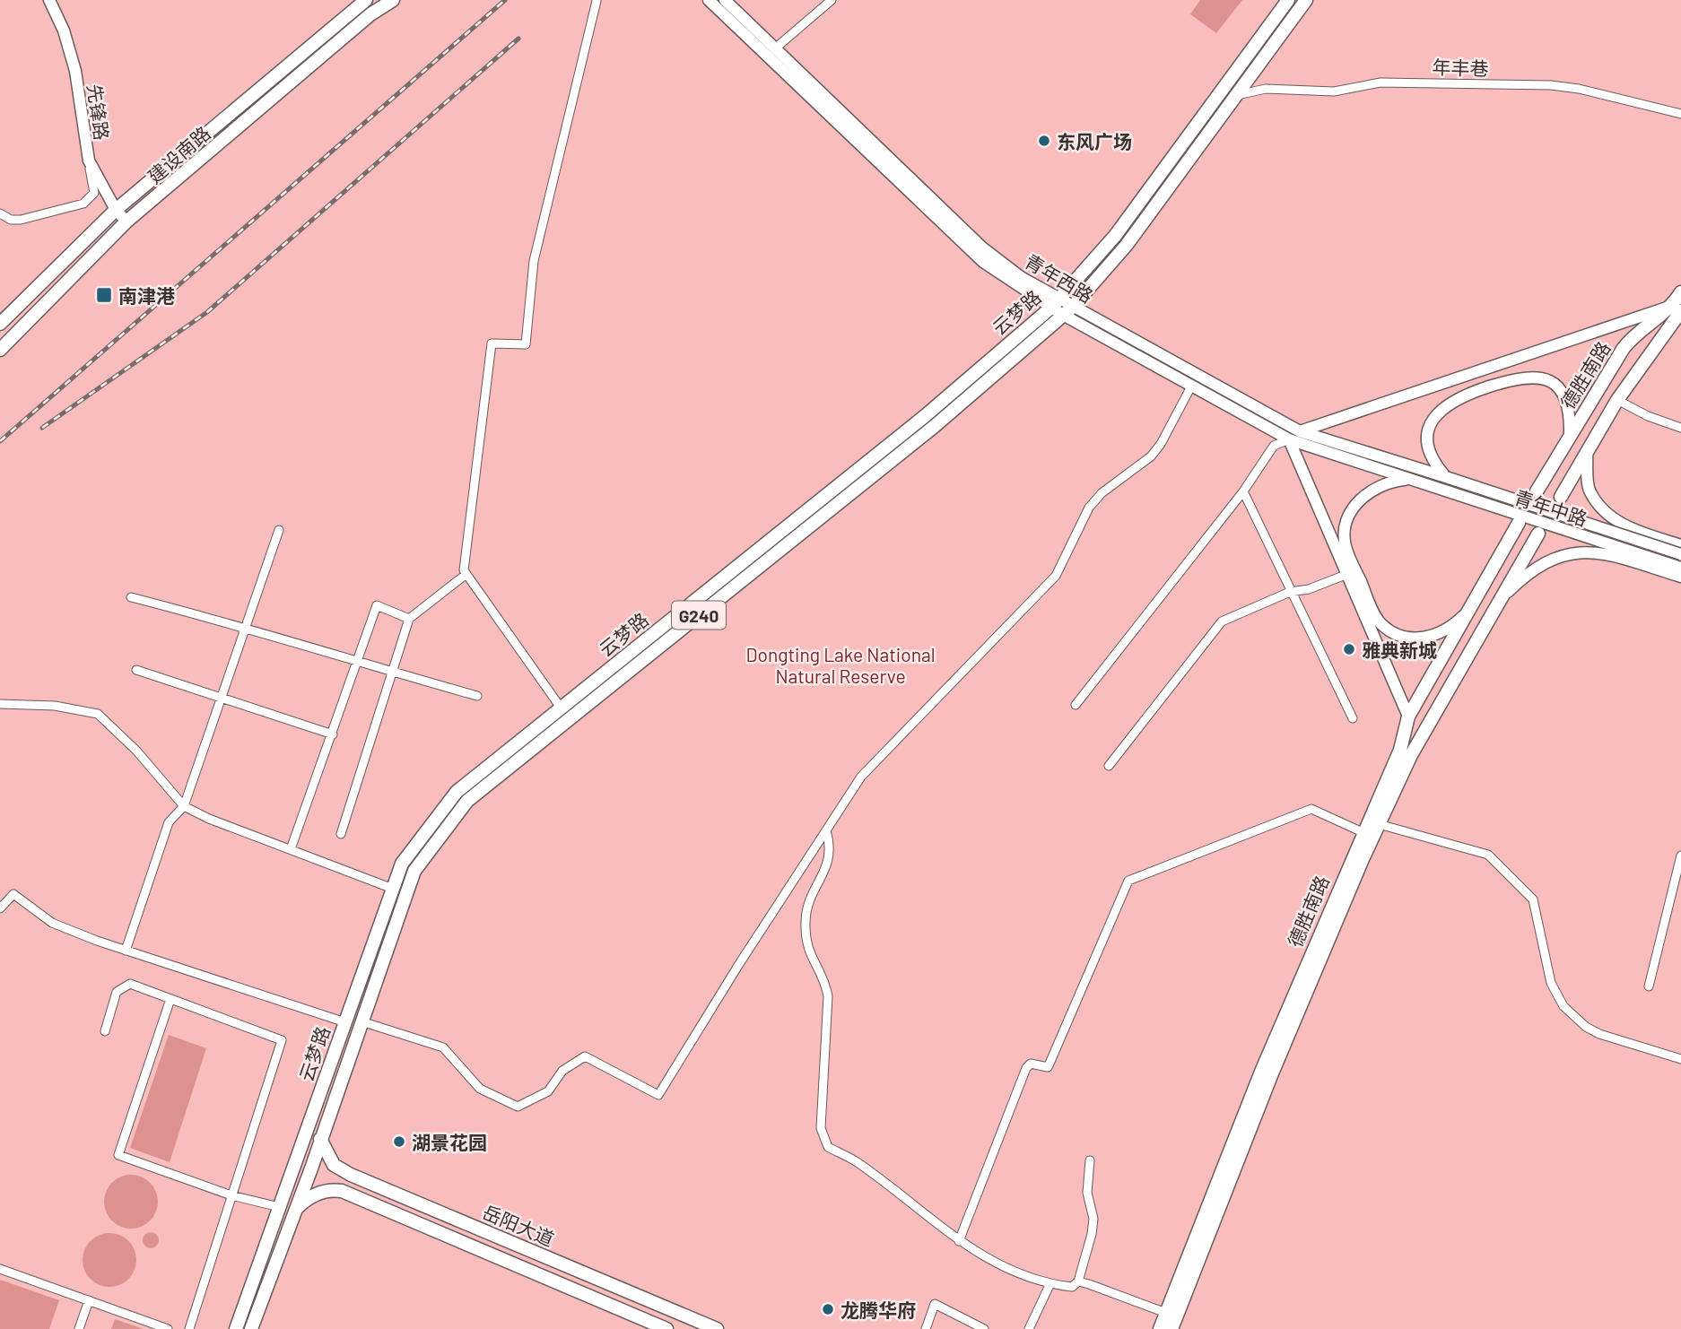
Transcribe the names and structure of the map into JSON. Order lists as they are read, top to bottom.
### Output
{
  "streets": {
    "main road": [
      "先锋路",
      "建设南路",
      "青年西路",
      "云梦路",
      "德胜南路",
      "青年中路",
      "G240",
      "岳阳大道"
    ],
    "street": ["年丰巷"]
  },
  "crossings": [
    ["年丰巷", "G240"],
    ["先锋路", "建设南路"],
    ["青年西路", "云梦路"],
    ["青年西路", "青年中路"],
    ["青年西路", "G240"],
    ["G240", "岳阳大道"]
  ],
  "parks": ["Dongting Lake National Natural Reserve"],
  "places": {
    "other": [
      "东风广场",
      "雅典新城",
      "湖景花园",
      "龙腾华府"
    ],
    "transit": ["南津港"]
  }
}
